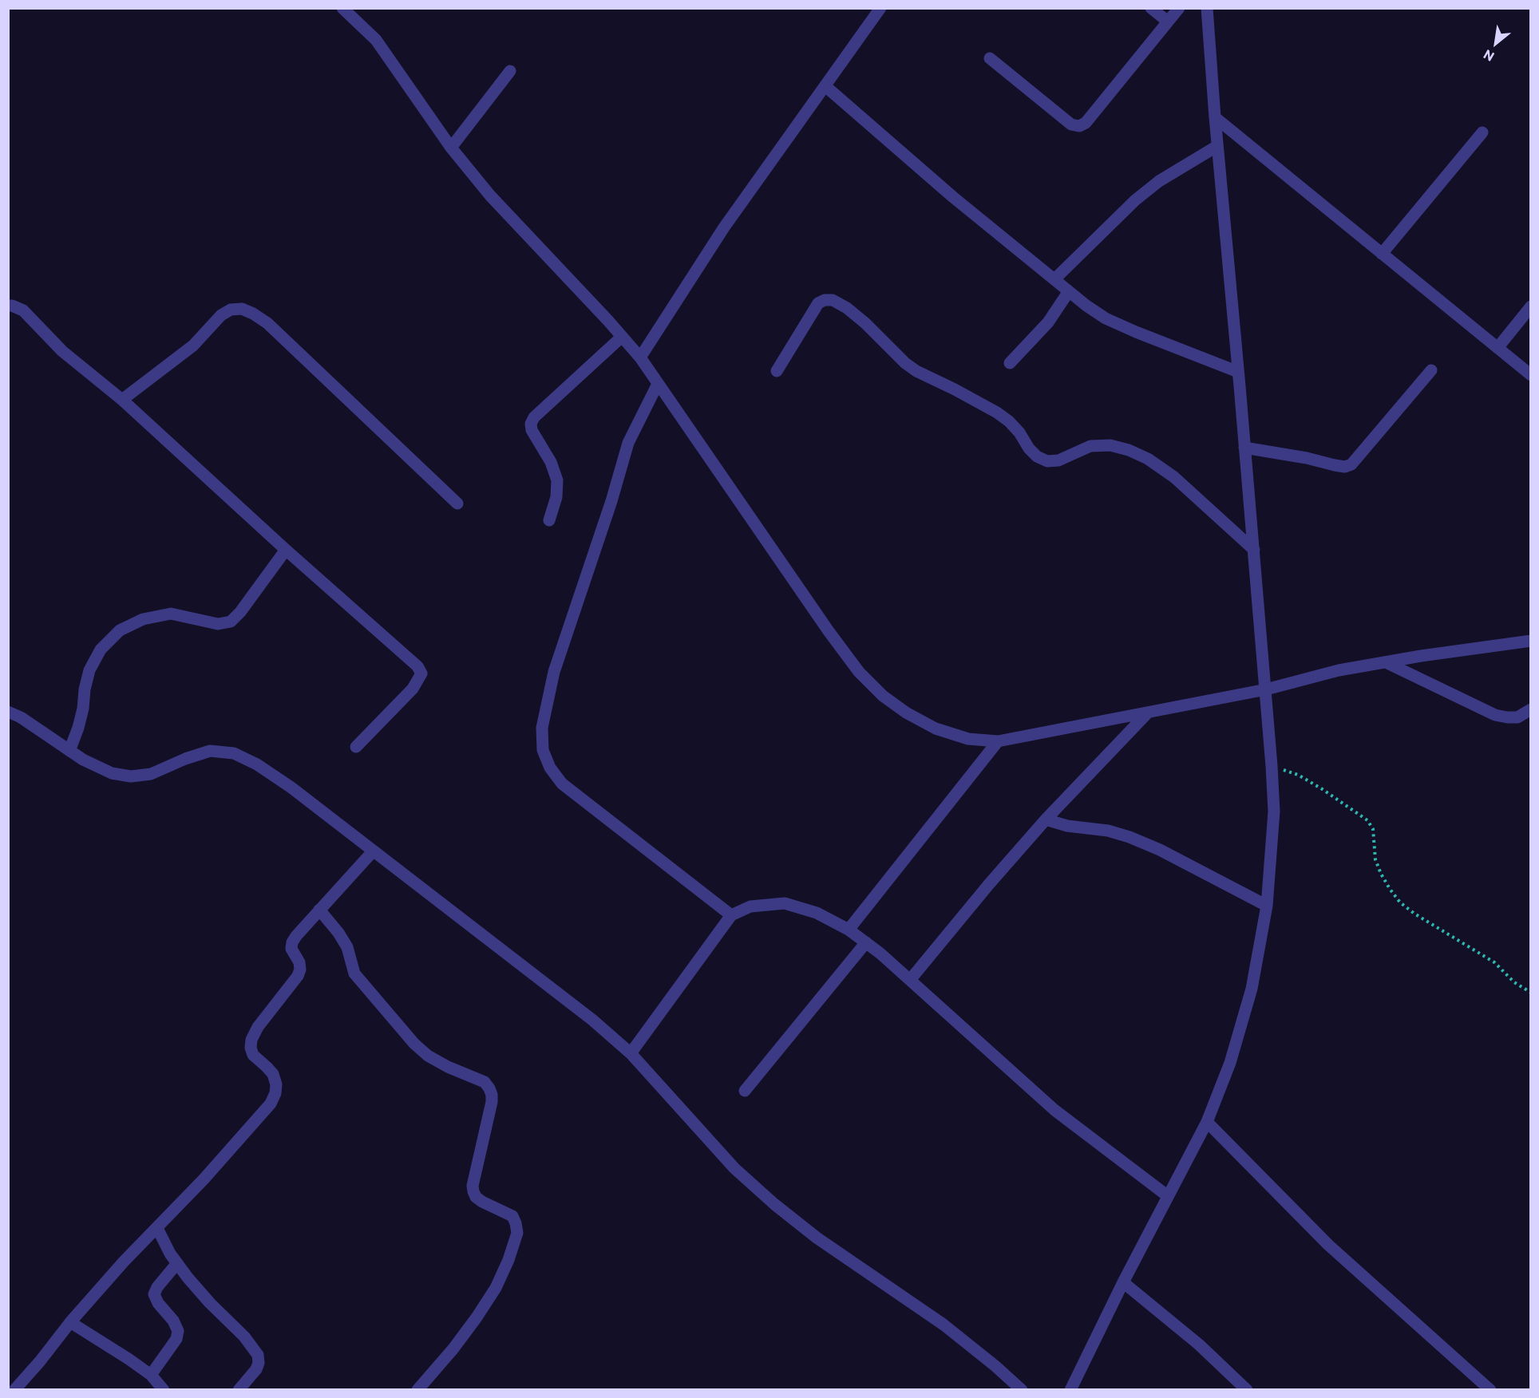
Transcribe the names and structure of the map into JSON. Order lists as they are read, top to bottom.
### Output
{
  "north": "bottom left"
}
